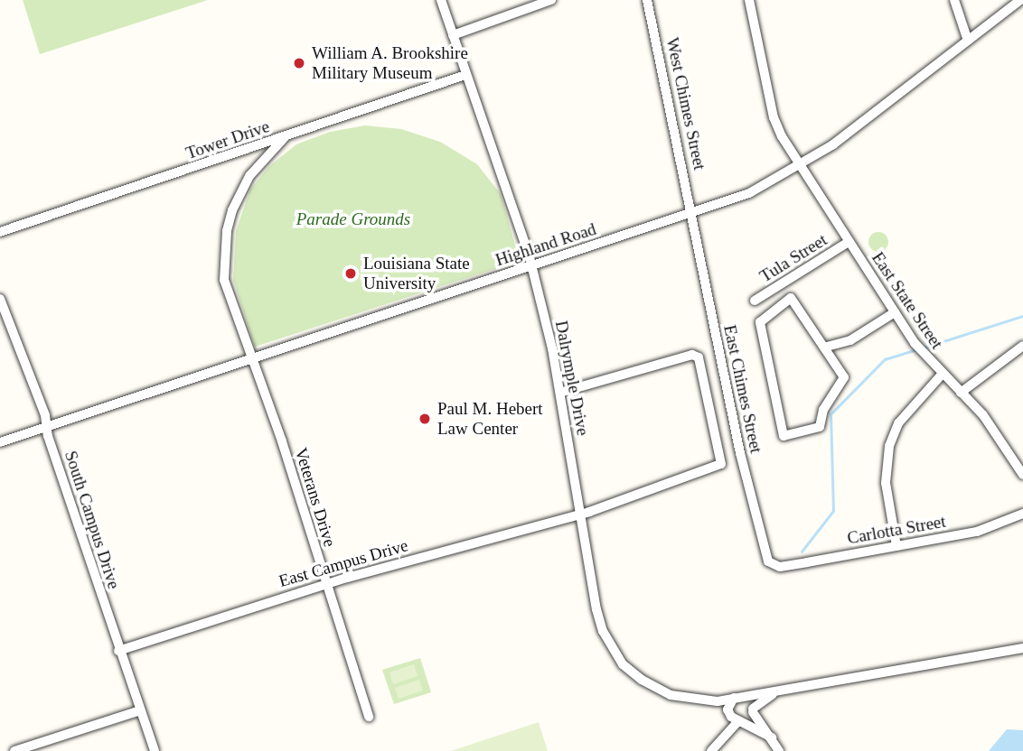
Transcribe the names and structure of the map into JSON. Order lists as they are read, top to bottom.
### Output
{
  "streets": {
    "street": [
      "West Chimes Street",
      "Tower Drive",
      "Highland Road",
      "Tula Street",
      "East State Street",
      "Dalrymple Drive",
      "East Chimes Street",
      "Veterans Drive",
      "South Campus Drive",
      "Carlotta Street",
      "East Campus Drive"
    ]
  },
  "crossings": [
    ["West Chimes Street", "Highland Road"],
    ["West Chimes Street", "East Chimes Street"],
    ["Tower Drive", "Dalrymple Drive"],
    ["Tower Drive", "Veterans Drive"],
    ["Highland Road", "East State Street"],
    ["Highland Road", "Dalrymple Drive"],
    ["Highland Road", "East Chimes Street"],
    ["Highland Road", "Veterans Drive"],
    ["Highland Road", "South Campus Drive"],
    ["Tula Street", "East State Street"],
    ["Dalrymple Drive", "East Campus Drive"],
    ["East Chimes Street", "Carlotta Street"],
    ["Veterans Drive", "East Campus Drive"],
    ["South Campus Drive", "East Campus Drive"]
  ],
  "parks": ["Parade Grounds"],
  "places": ["William A. Brookshire Military Museum", "Louisiana State University", "Paul M. Hebert Law Center"]
}
